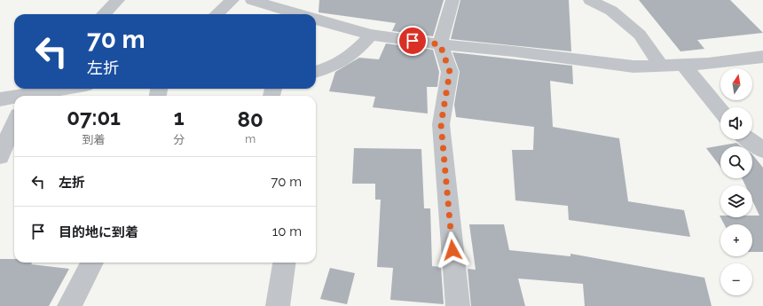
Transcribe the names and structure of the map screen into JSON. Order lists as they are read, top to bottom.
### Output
{
  "north": "top",
  "page": {
    "turn": ["70 m", "左折"],
    "map_buttons": ["+", "−"],
    "eta": [
      "07:01",
      "到着",
      "1",
      "分",
      "80",
      "m"
    ],
    "list": [
      {
        "name": "左折",
        "value": "70 m"
      },
      {
        "name": "目的地に到着",
        "value": "10 m"
      }
    ]
  }
}
